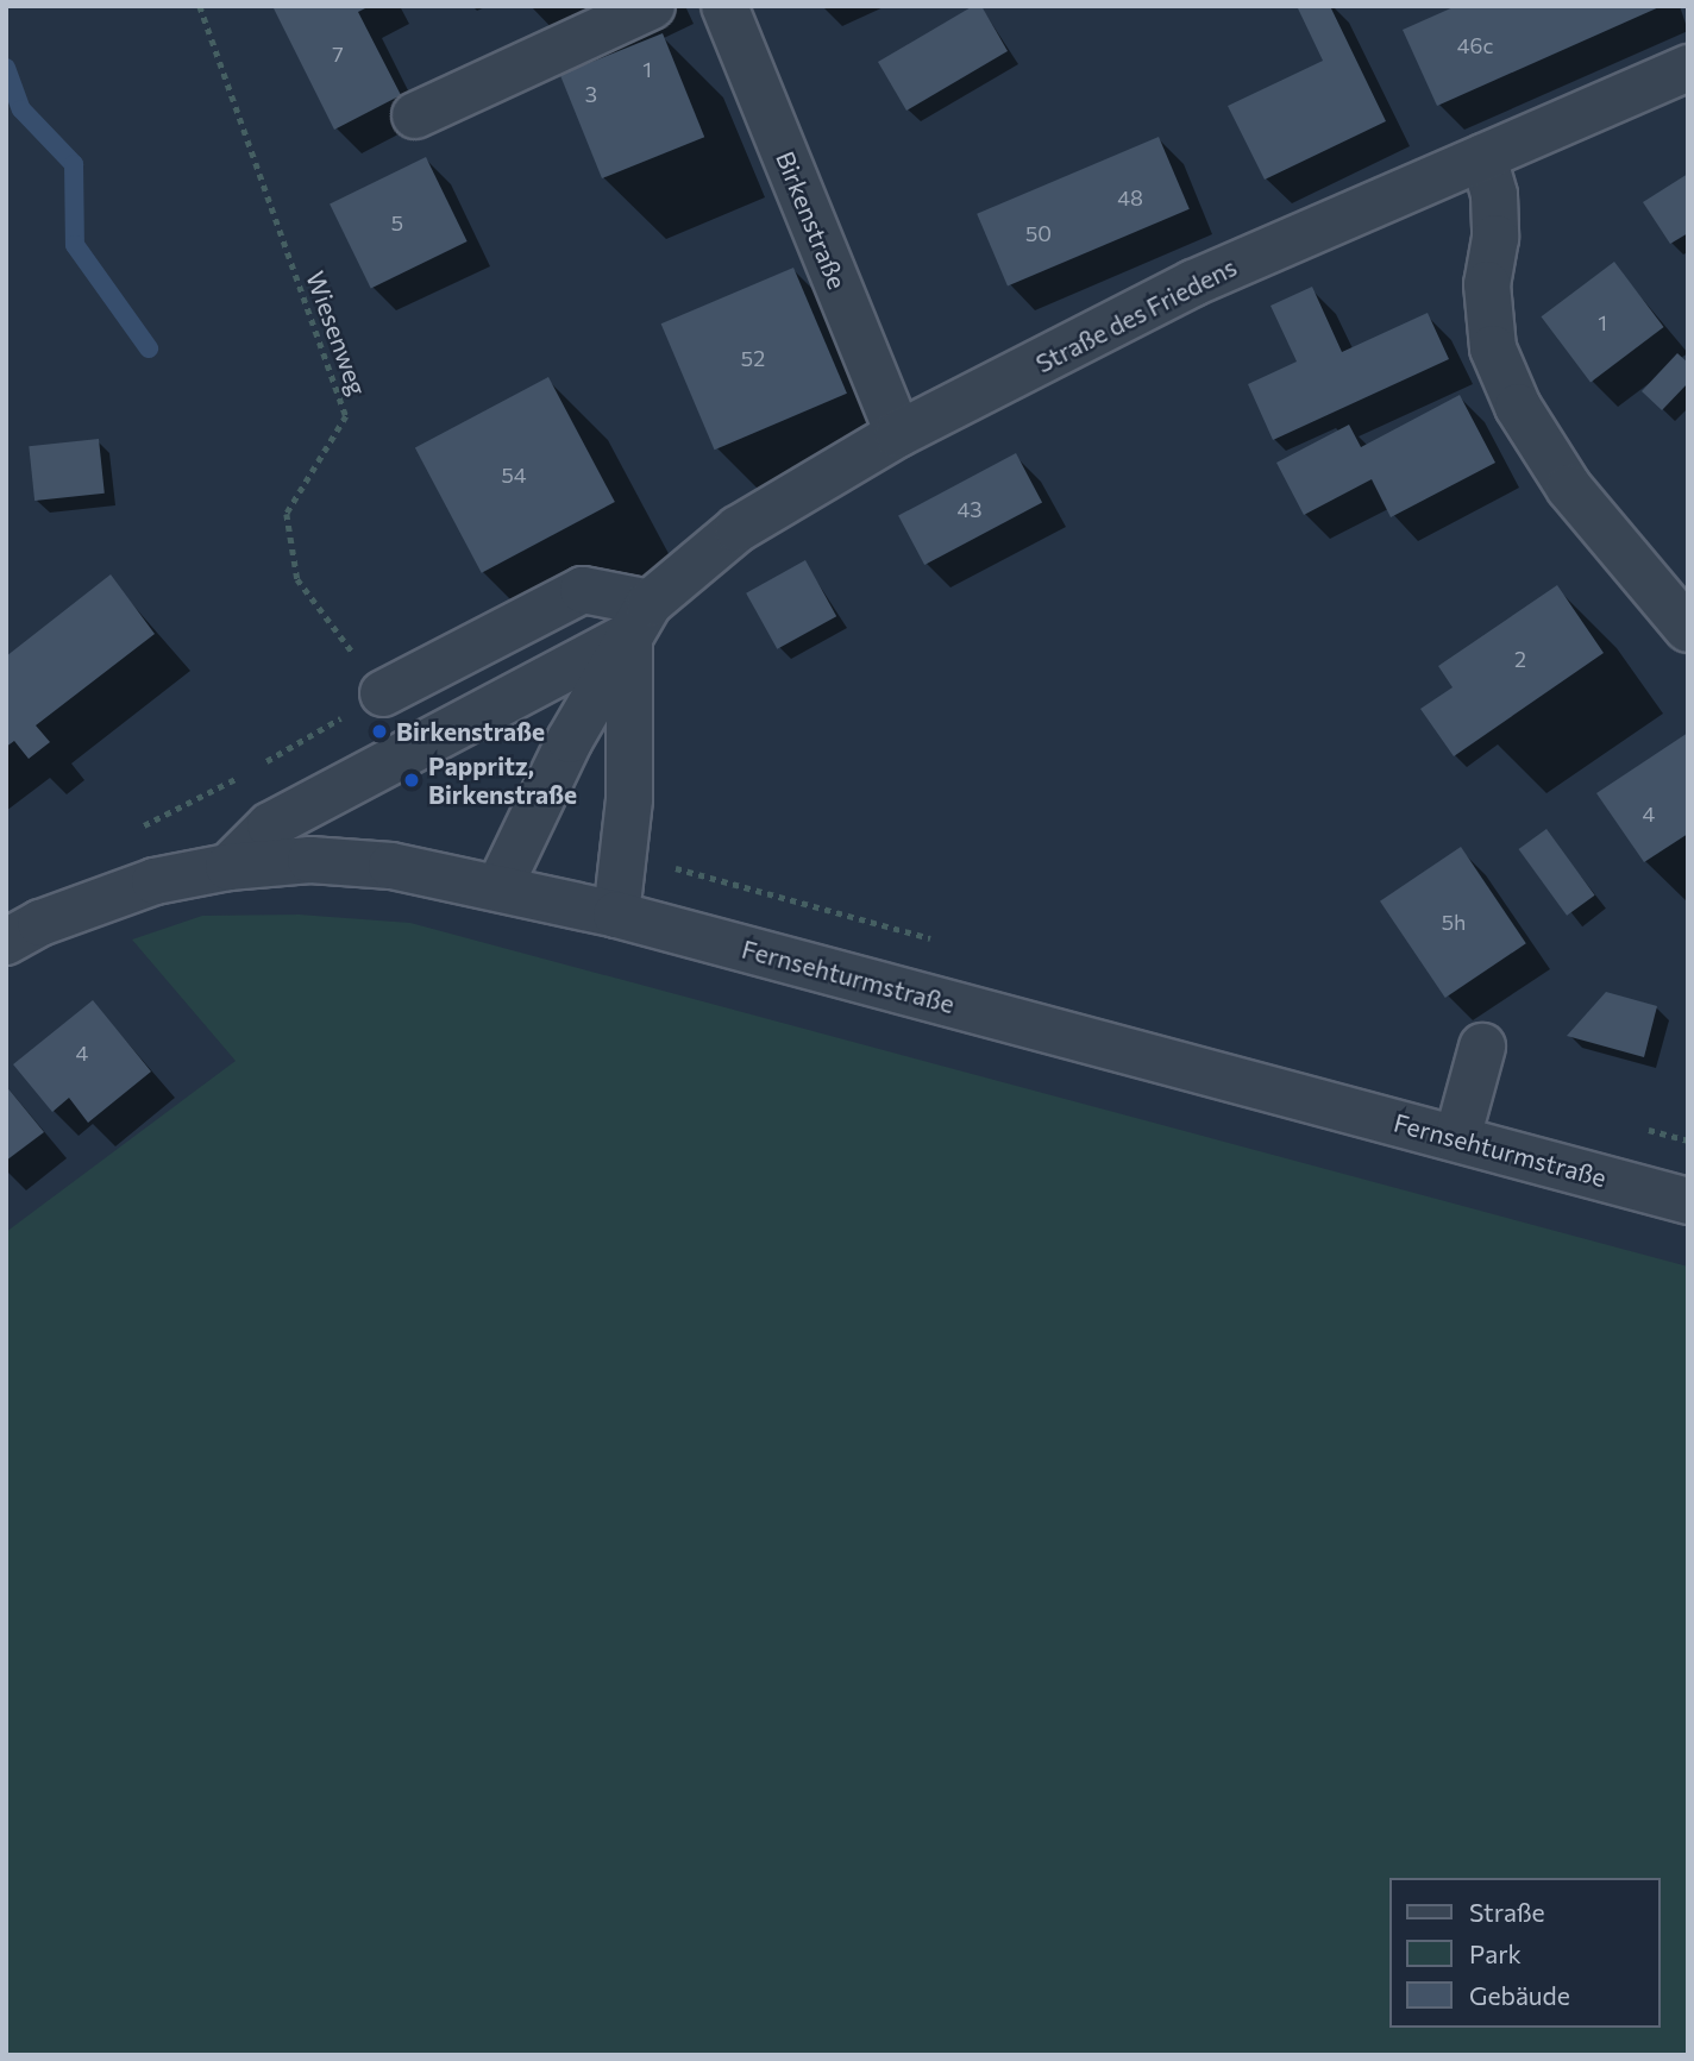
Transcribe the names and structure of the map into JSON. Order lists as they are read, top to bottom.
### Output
{
  "streets": {
    "street": ["Birkenstraße", "Straße des Friedens", "Fernsehturmstraße"],
    "path": ["Wiesenweg"]
  },
  "crossings": [
    ["Birkenstraße", "Straße des Friedens"],
    ["Straße des Friedens", "Fernsehturmstraße"]
  ],
  "places": ["Birkenstraße", "Pappritz, Birkenstraße"],
  "house_numbers": [
    "46c",
    "7",
    "1",
    "3",
    "48",
    "5",
    "50",
    "1",
    "52",
    "54",
    "43",
    "2",
    "4",
    "5h",
    "4"
  ],
  "legend": ["Straße", "Park", "Gebäude"]
}
